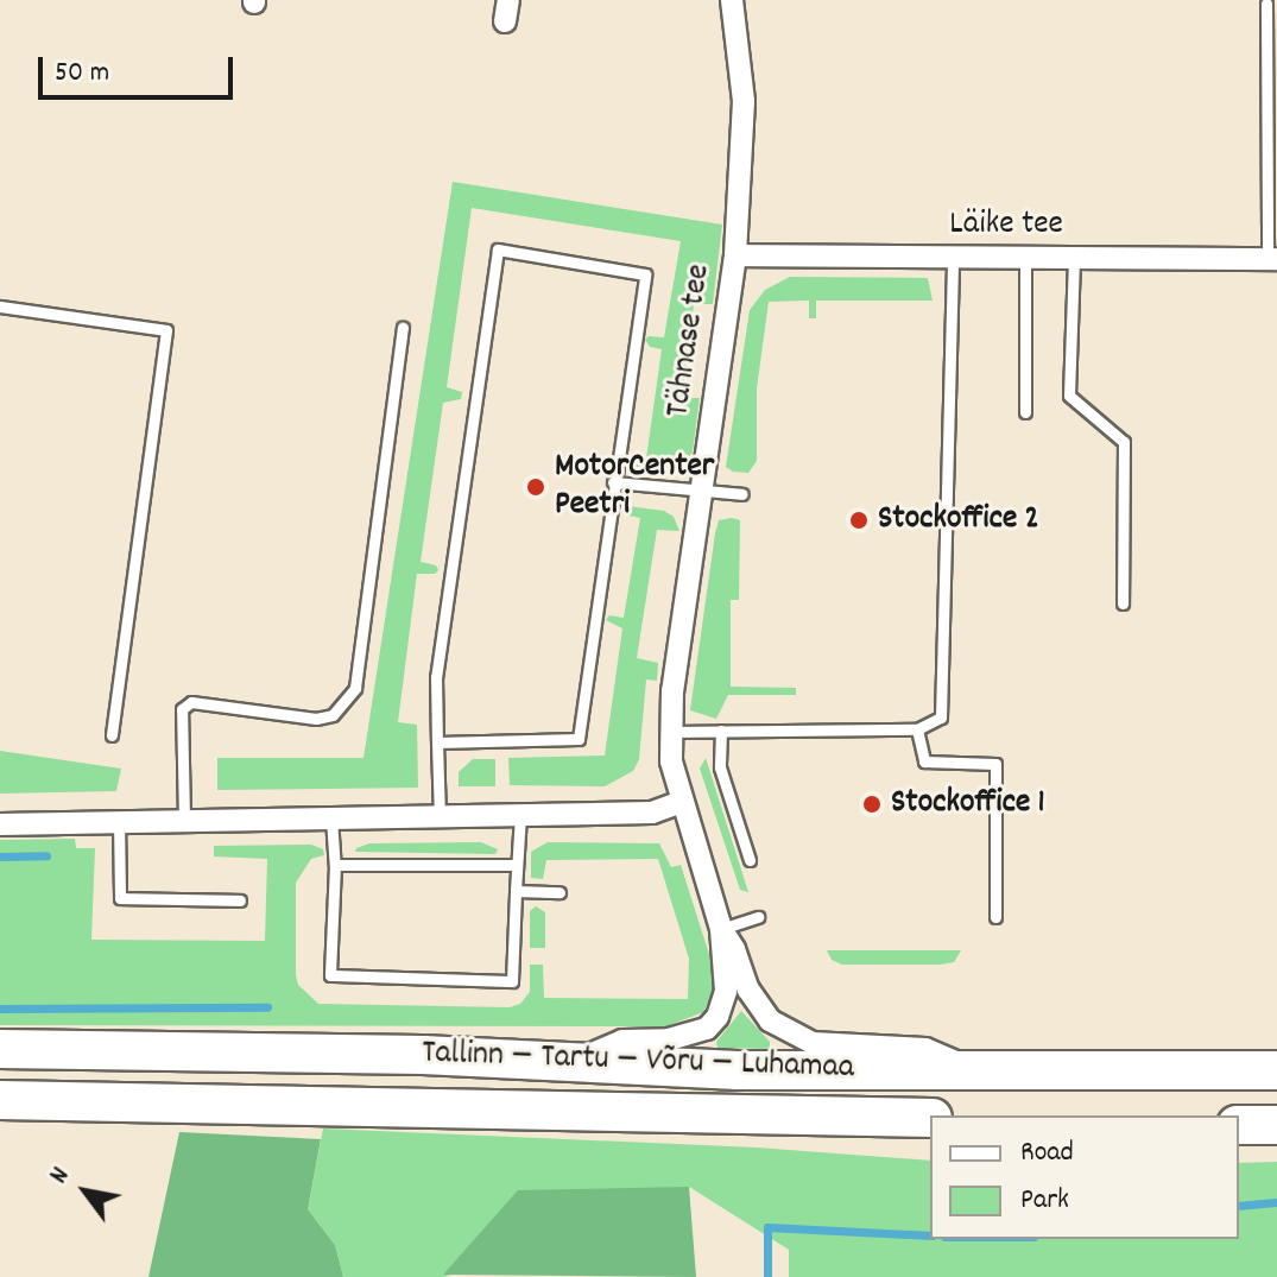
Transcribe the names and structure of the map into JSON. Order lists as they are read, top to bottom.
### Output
{
  "streets": {
    "highway": ["Tallinn — Tartu — Võru — Luhamaa"],
    "street": ["Läike tee", "Tähnase tee"]
  },
  "crossings": [
    ["Läike tee", "Tähnase tee"]
  ],
  "places": ["MotorCenter Peetri", "Stockoffice 2", "Stockoffice 1"],
  "legend": ["Road", "Park"],
  "scale_bar": "50 m",
  "north": "top left"
}
